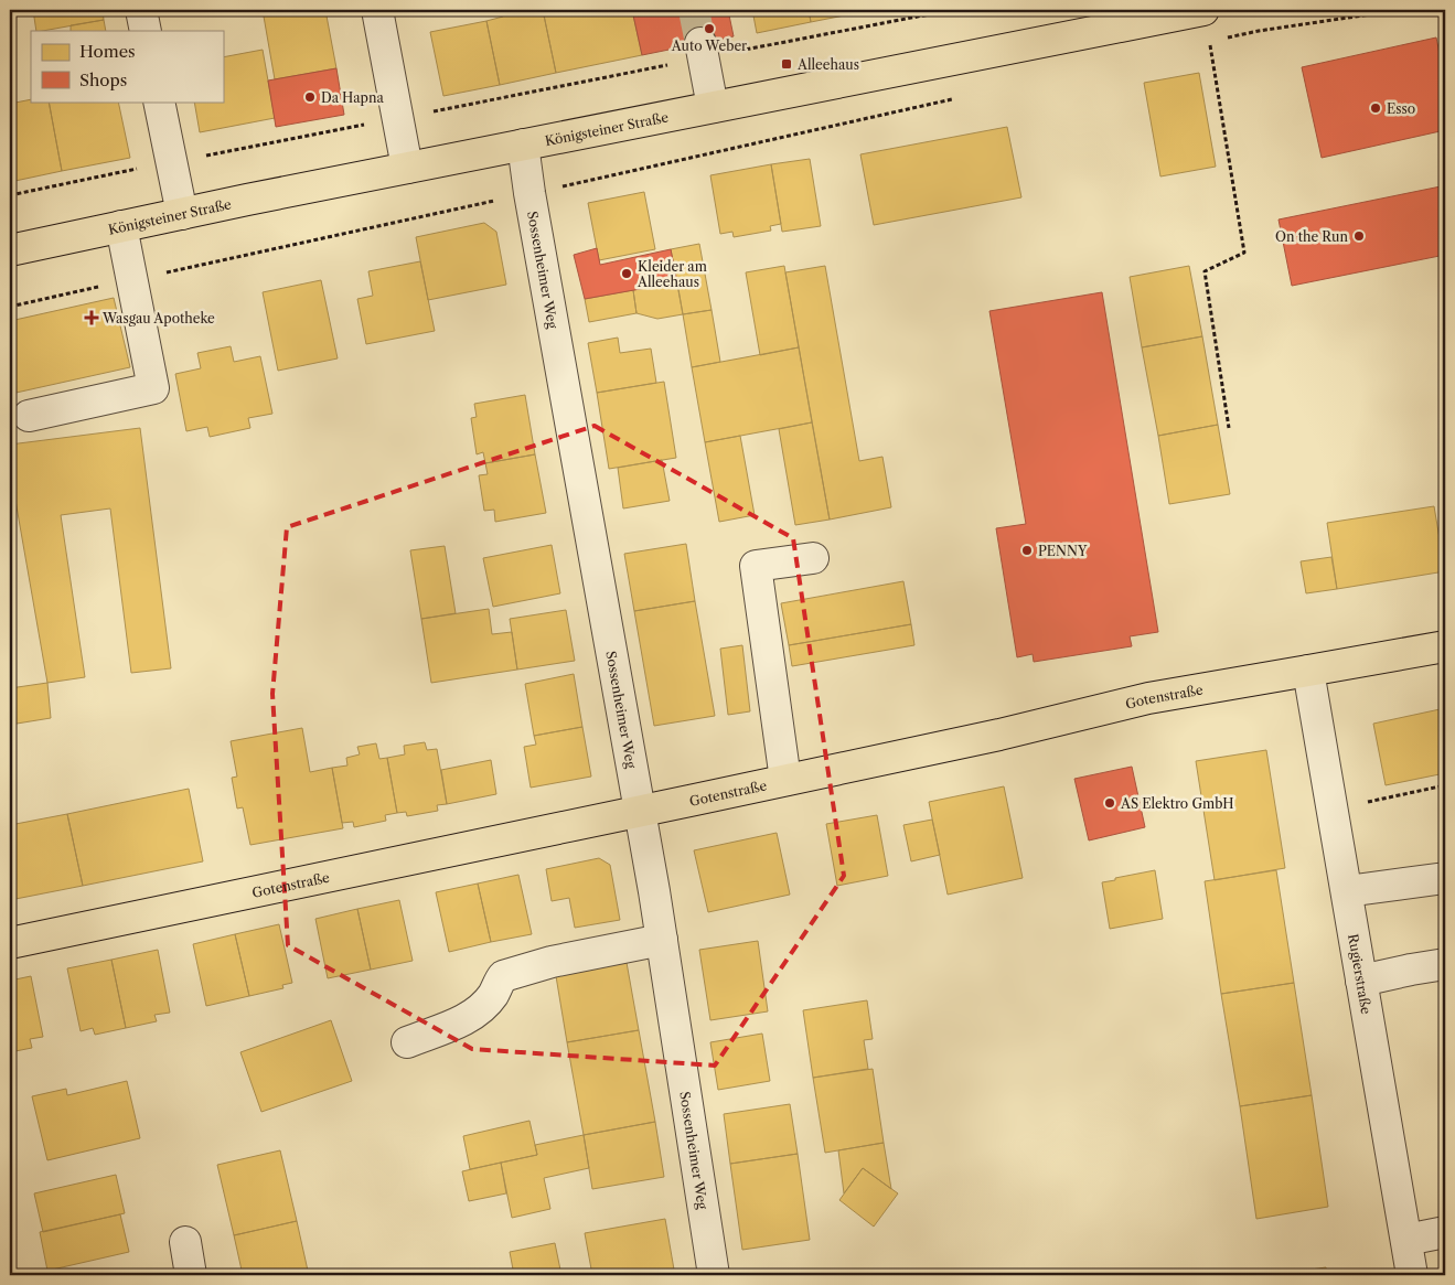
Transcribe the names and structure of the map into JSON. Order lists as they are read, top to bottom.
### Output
{
  "streets": {
    "main road": ["Königsteiner Straße", "Gotenstraße"],
    "street": ["Sossenheimer Weg", "Rugierstraße"]
  },
  "crossings": [
    ["Königsteiner Straße", "Sossenheimer Weg"],
    ["Sossenheimer Weg", "Gotenstraße"],
    ["Gotenstraße", "Rugierstraße"]
  ],
  "places": {
    "other": [
      "Auto Weber",
      "Da Hapna",
      "Esso",
      "On the Run",
      "Kleider am Alleehaus",
      "PENNY",
      "AS Elektro GmbH"
    ],
    "transit": ["Alleehaus"],
    "health": ["Wasgau Apotheke"]
  },
  "legend": ["Homes", "Shops"]
}
